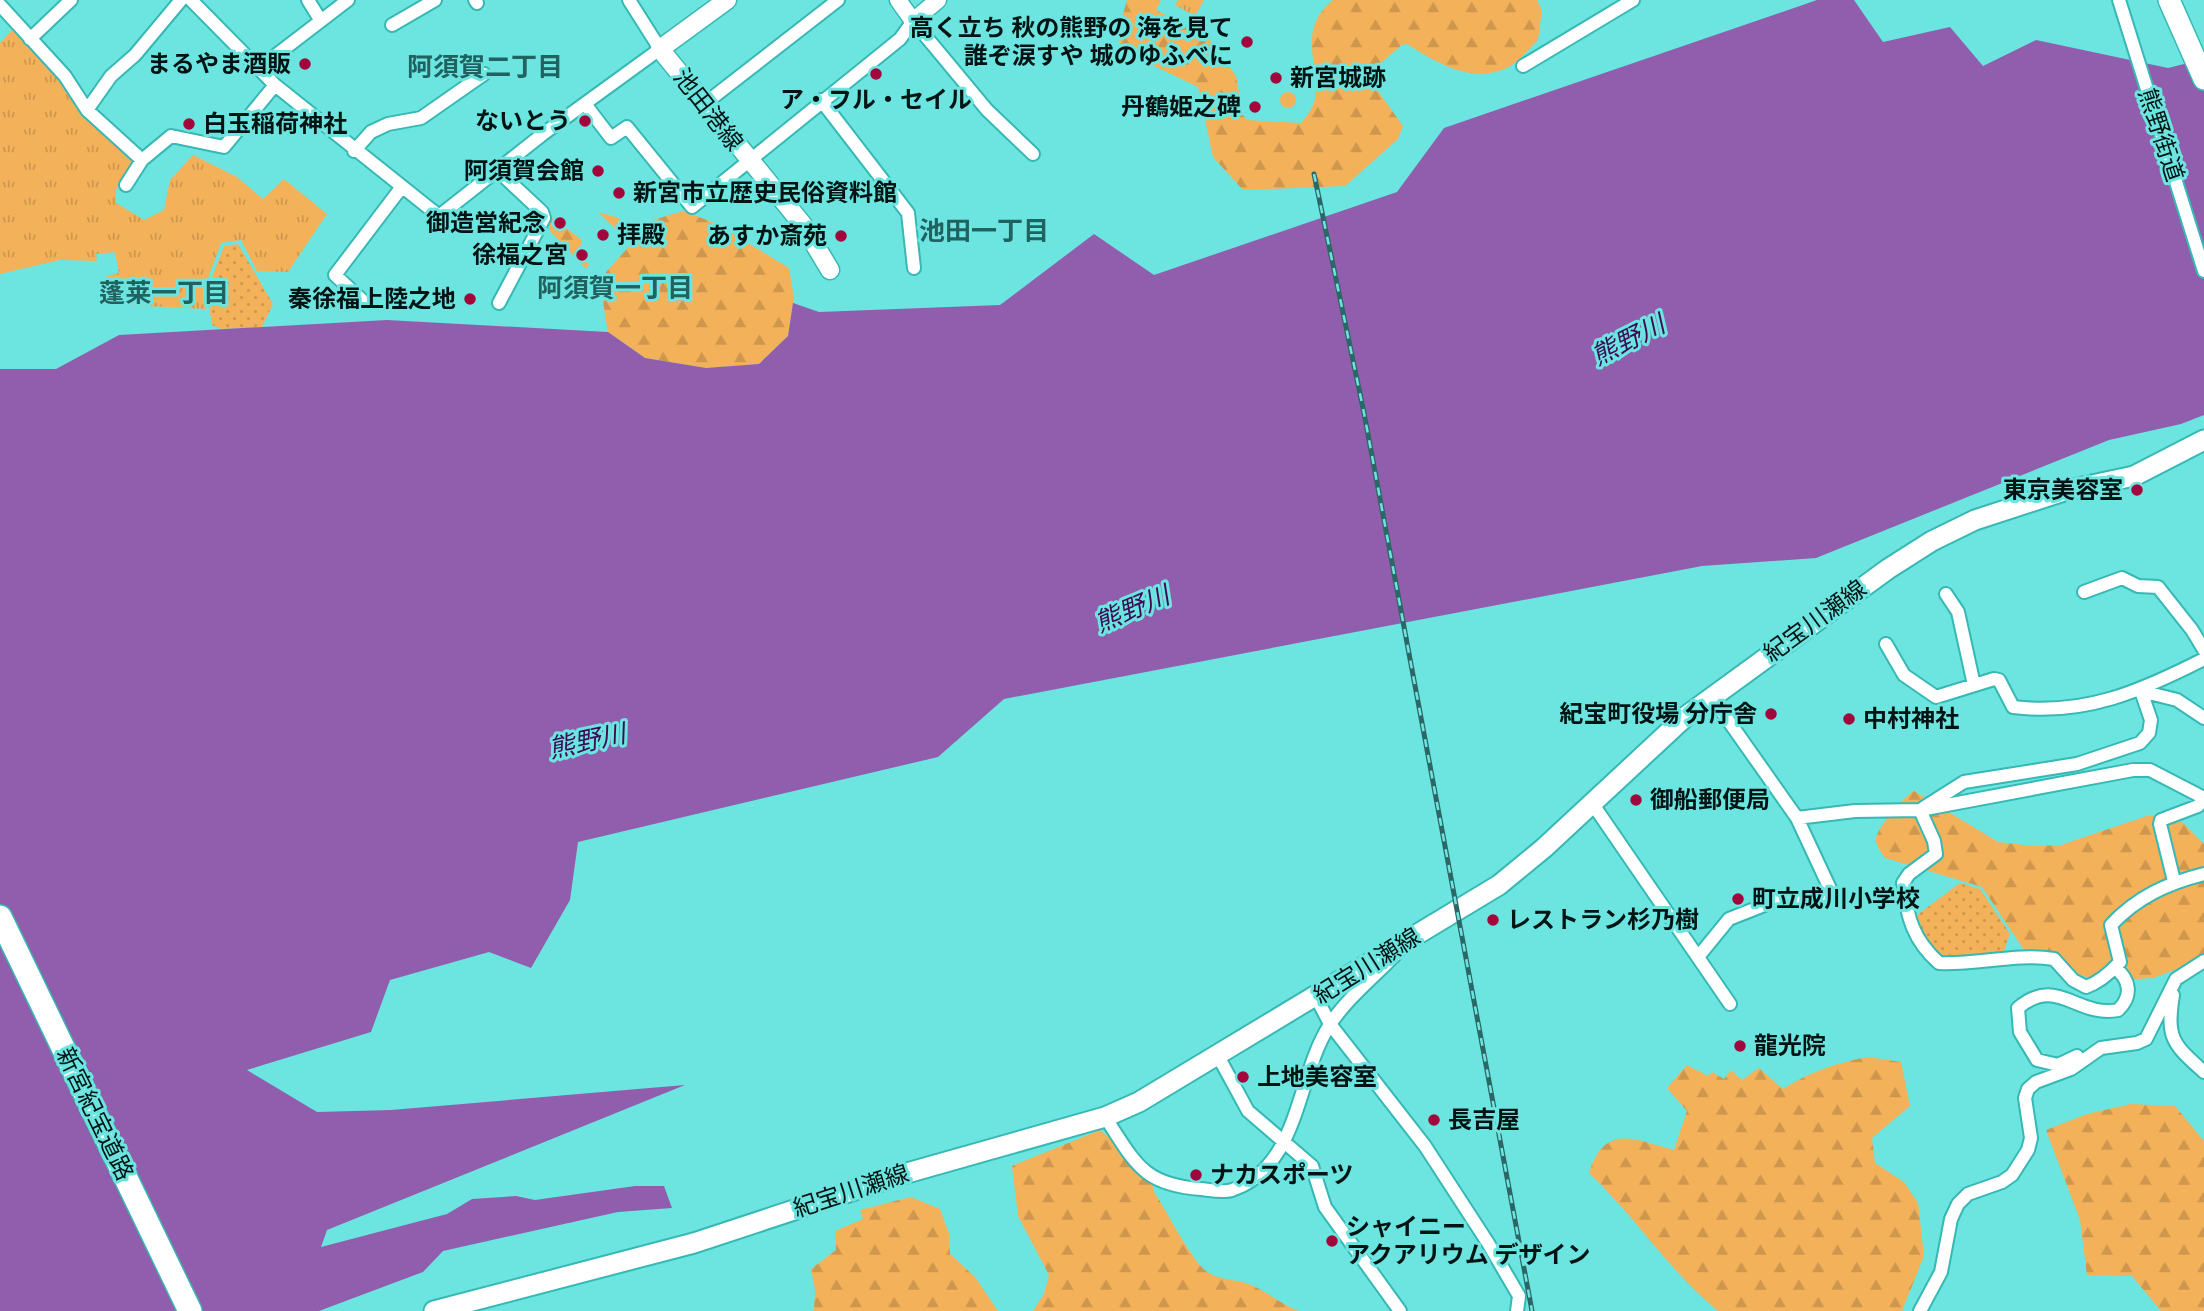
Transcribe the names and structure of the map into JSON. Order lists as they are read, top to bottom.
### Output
{
  "streets": {
    "highway": ["新宮紀宝道路"],
    "main road": ["池田港線", "紀宝川瀬線"],
    "street": ["熊野街道"]
  },
  "districts": [
    "阿須賀二丁目",
    "池田一丁目",
    "阿須賀一丁目",
    "蓬莱一丁目"
  ],
  "water": ["熊野川"],
  "places": [
    "高く立ち 秋の熊野の 海を見て 誰ぞ涙すや 城のゆふべに",
    "まるやま酒販",
    "ア・フル・セイル",
    "新宮城跡",
    "丹鶴姫之碑",
    "ないとう",
    "白玉稲荷神社",
    "阿須賀会館",
    "新宮市立歴史民俗資料館",
    "御造営紀念",
    "拝殿",
    "あすか斎苑",
    "徐福之宮",
    "秦徐福上陸之地",
    "東京美容室",
    "紀宝町役場 分庁舎",
    "中村神社",
    "御船郵便局",
    "町立成川小学校",
    "レストラン杉乃樹",
    "龍光院",
    "上地美容室",
    "長吉屋",
    "ナカスポーツ",
    "シャイニー アクアリウム デザイン"
  ]
}
